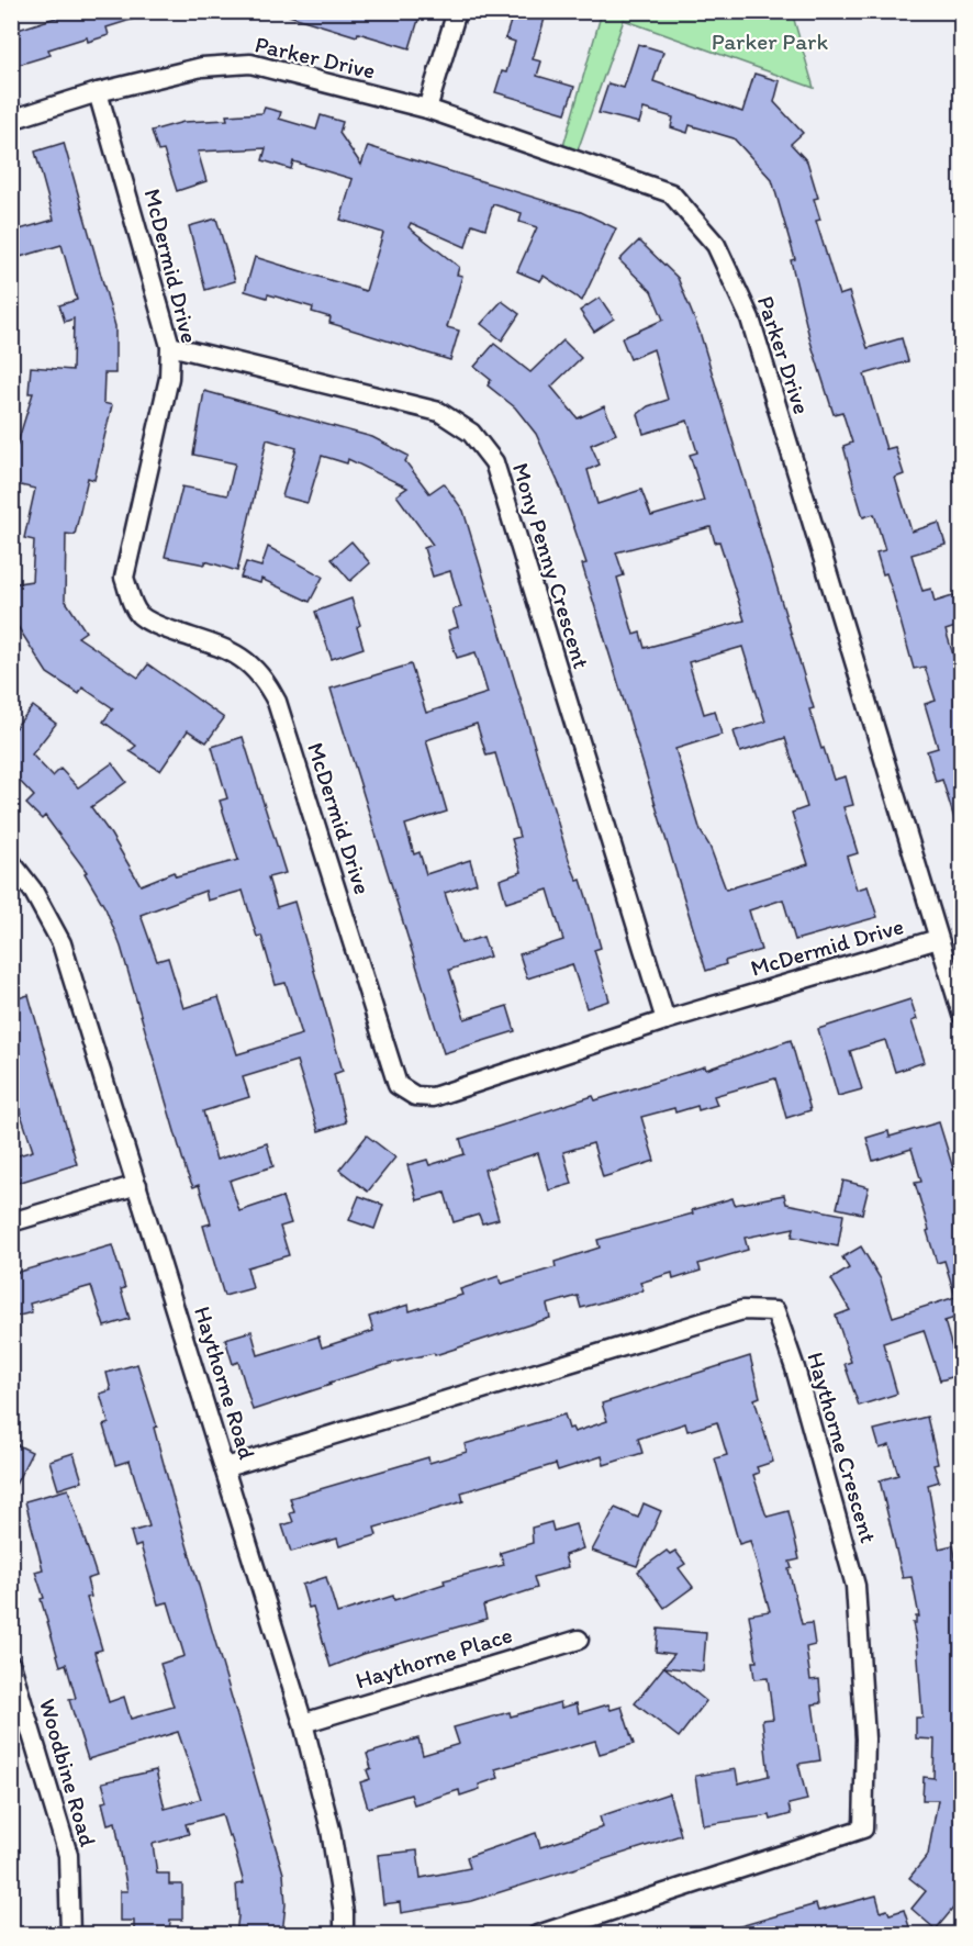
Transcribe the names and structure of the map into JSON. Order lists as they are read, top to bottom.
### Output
{
  "streets": {
    "street": [
      "Parker Drive",
      "McDermid Drive",
      "Mony Penny Crescent",
      "Haythorne Road",
      "Haythorne Crescent",
      "Haythorne Place",
      "Woodbine Road"
    ]
  },
  "crossings": [
    ["Parker Drive", "McDermid Drive"],
    ["McDermid Drive", "Mony Penny Crescent"],
    ["Haythorne Road", "Haythorne Crescent"],
    ["Haythorne Road", "Haythorne Place"]
  ],
  "parks": ["Parker Park"]
}
